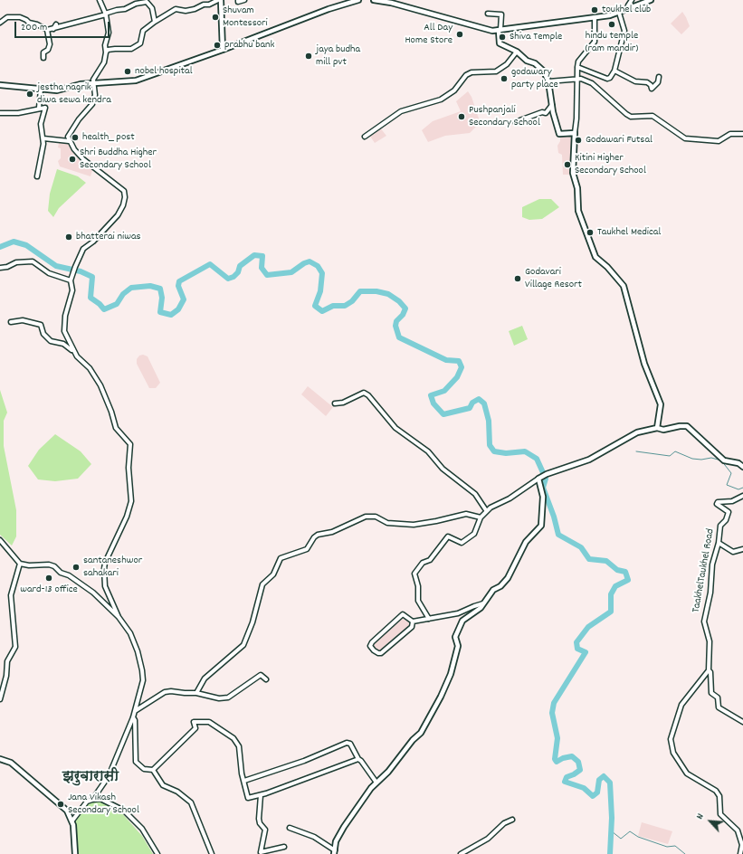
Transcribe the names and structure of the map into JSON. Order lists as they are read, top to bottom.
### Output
{
  "streets": {
    "street": ["TaakhelTaukhel Road"]
  },
  "districts": ["झरुवारासी"],
  "places": [
    "toukhel club",
    "Shuvam Montessori",
    "hindu temple (ram mandir)",
    "All Day Home Store",
    "Shiva Temple",
    "prabhu bank",
    "jaya budha mill pvt",
    "nobel hospital",
    "godawary party place",
    "jestha nagrik diwa sewa kendra",
    "Pushpanjali Secondary School",
    "health_ post",
    "Godawari Futsal",
    "Shri Buddha Higher Secondary School",
    "Kitini Higher Secondary School",
    "Taukhel Medical",
    "bhatterai niwas",
    "Godavari Village Resort",
    "santaneshwor sahakari",
    "ward-13 office",
    "Jana Vikash Secondary School"
  ],
  "scale_bar": "200 m",
  "north": "top left"
}
